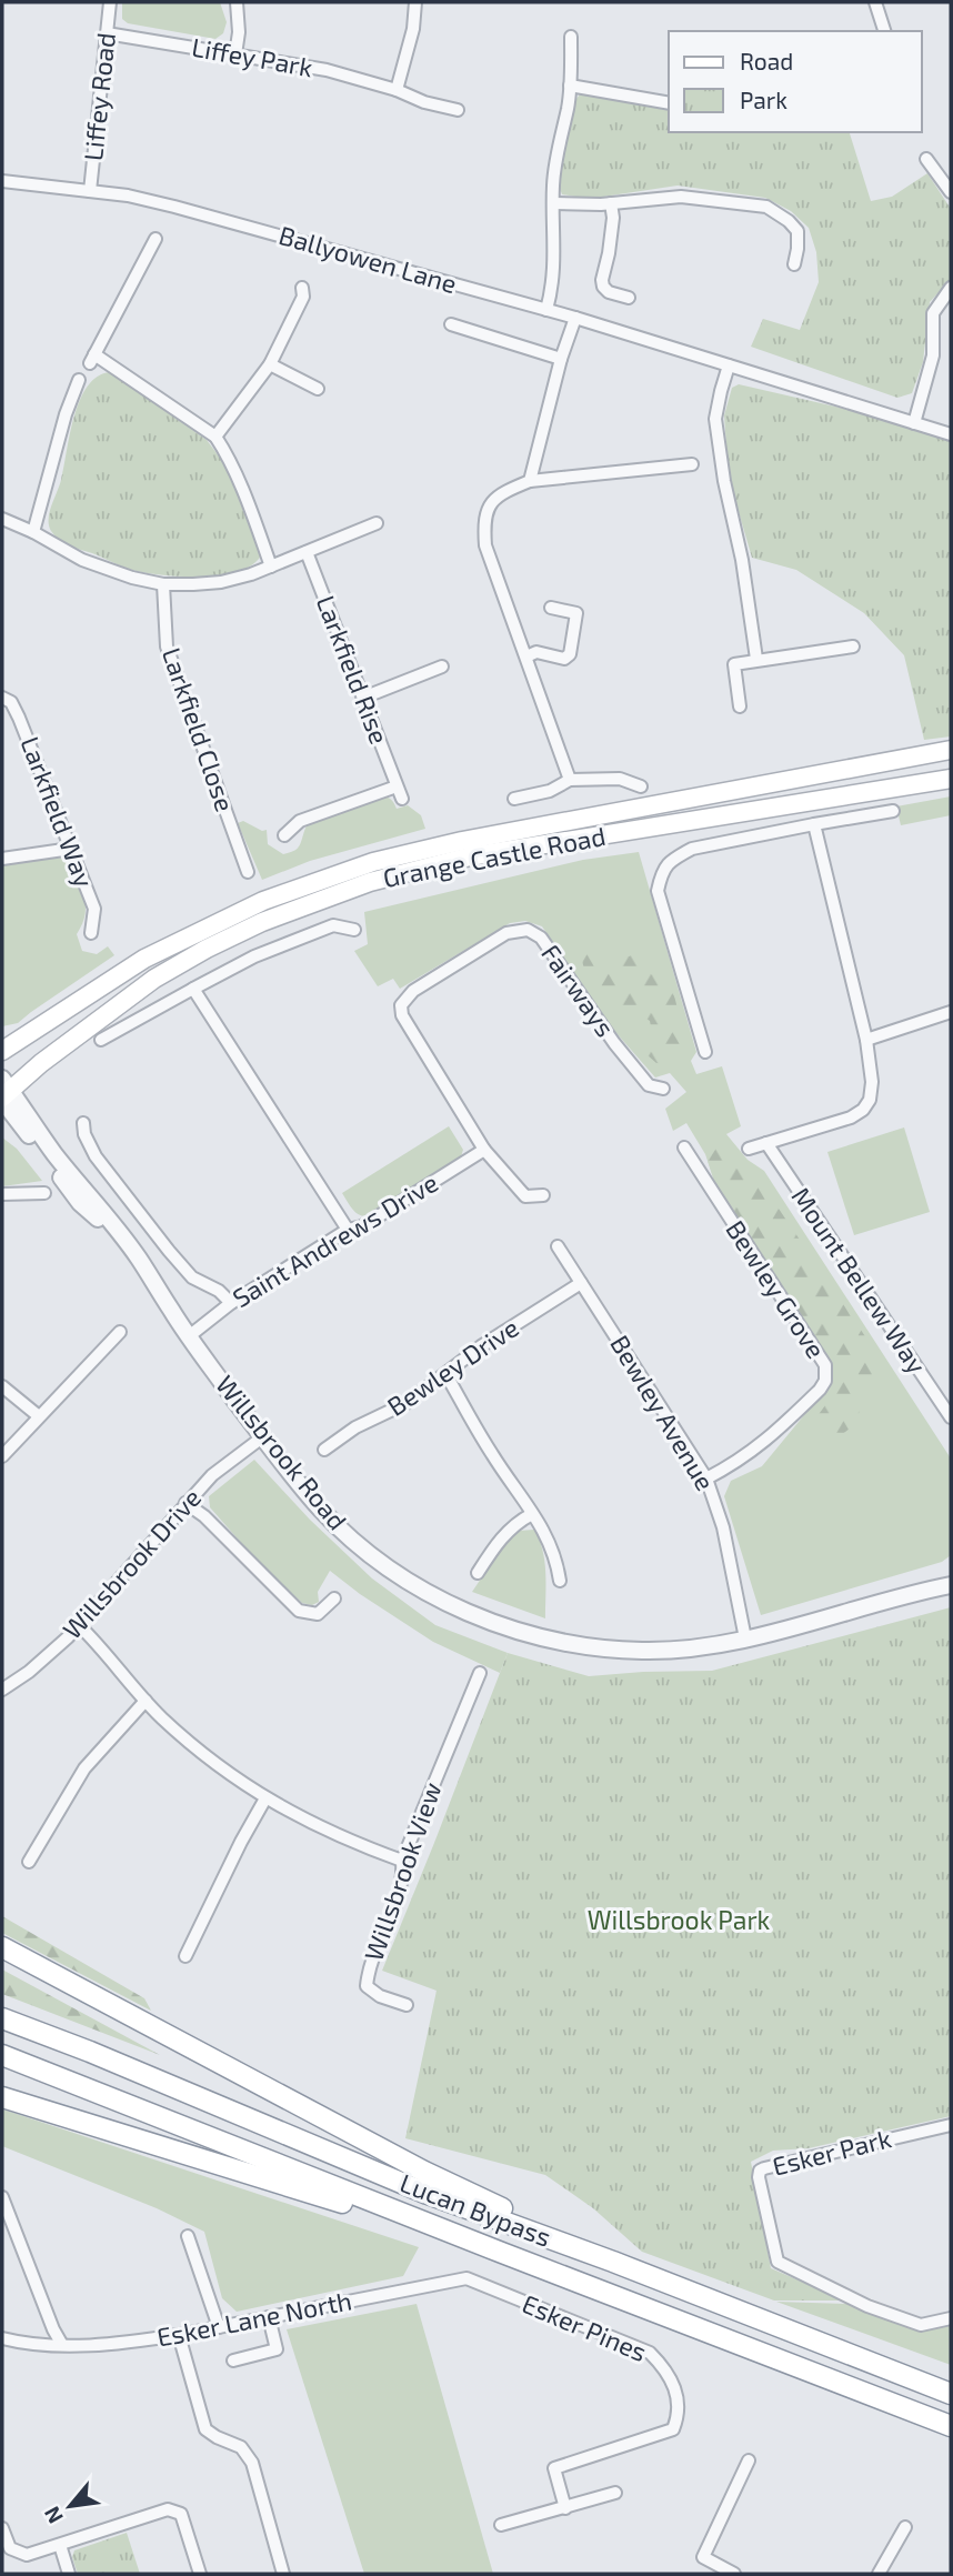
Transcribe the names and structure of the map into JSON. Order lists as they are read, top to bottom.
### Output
{
  "streets": {
    "highway": ["Lucan Bypass"],
    "main road": ["Grange Castle Road"],
    "street": [
      "Liffey Park",
      "Liffey Road",
      "Ballyowen Lane",
      "Larkfield Rise",
      "Larkfield Close",
      "Larkfield Way",
      "Fairways",
      "Saint Andrews Drive",
      "Mount Bellew Way",
      "Bewley Grove",
      "Bewley Drive",
      "Bewley Avenue",
      "Willsbrook Road",
      "Willsbrook Drive",
      "Willsbrook View",
      "Esker Park",
      "Esker Lane North",
      "Esker Pines"
    ]
  },
  "crossings": [
    ["Liffey Park", "Liffey Road"],
    ["Liffey Road", "Ballyowen Lane"],
    ["Grange Castle Road", "Willsbrook Road"],
    ["Fairways", "Saint Andrews Drive"],
    ["Saint Andrews Drive", "Willsbrook Road"],
    ["Bewley Grove", "Bewley Avenue"],
    ["Bewley Drive", "Bewley Avenue"],
    ["Bewley Avenue", "Willsbrook Road"],
    ["Willsbrook Road", "Willsbrook Drive"],
    ["Esker Lane North", "Esker Pines"]
  ],
  "parks": ["Willsbrook Park"],
  "legend": ["Road", "Park"],
  "north": "bottom left"
}
